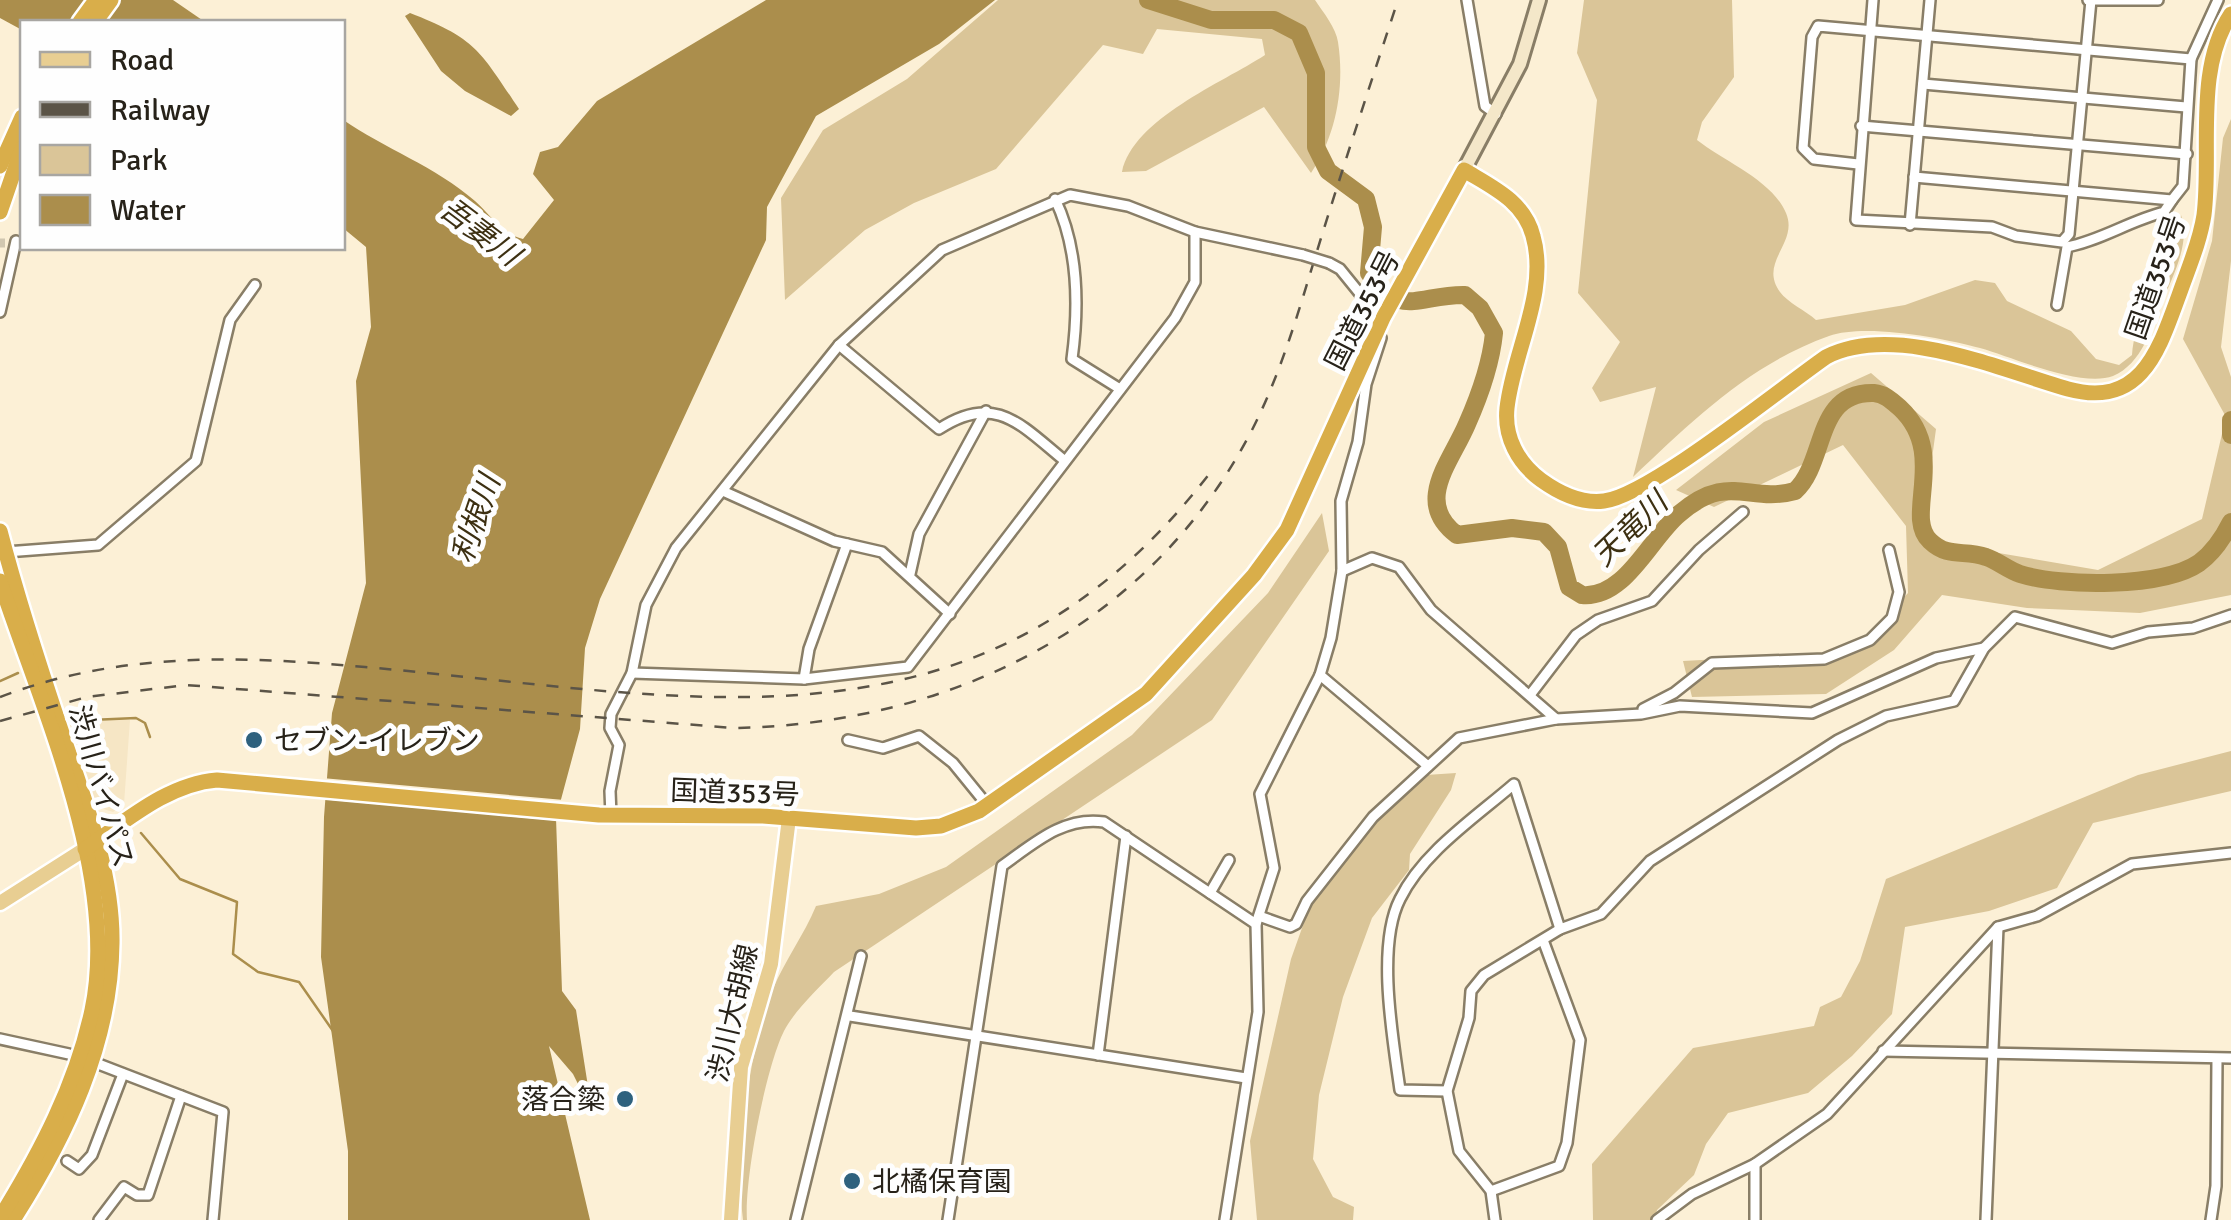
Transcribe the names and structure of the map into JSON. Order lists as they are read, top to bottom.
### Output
{
  "streets": {
    "highway": ["国道353号", "渋川バイパス"],
    "main road": ["渋川大胡線"]
  },
  "crossings": [
    ["国道353号", "渋川バイパス"],
    ["国道353号", "渋川大胡線"]
  ],
  "water": ["吾妻川", "利根川", "天竜川"],
  "places": ["セブン-イレブン", "落合簗", "北橘保育園"],
  "legend": [
    "Road",
    "Railway",
    "Park",
    "Water"
  ]
}
